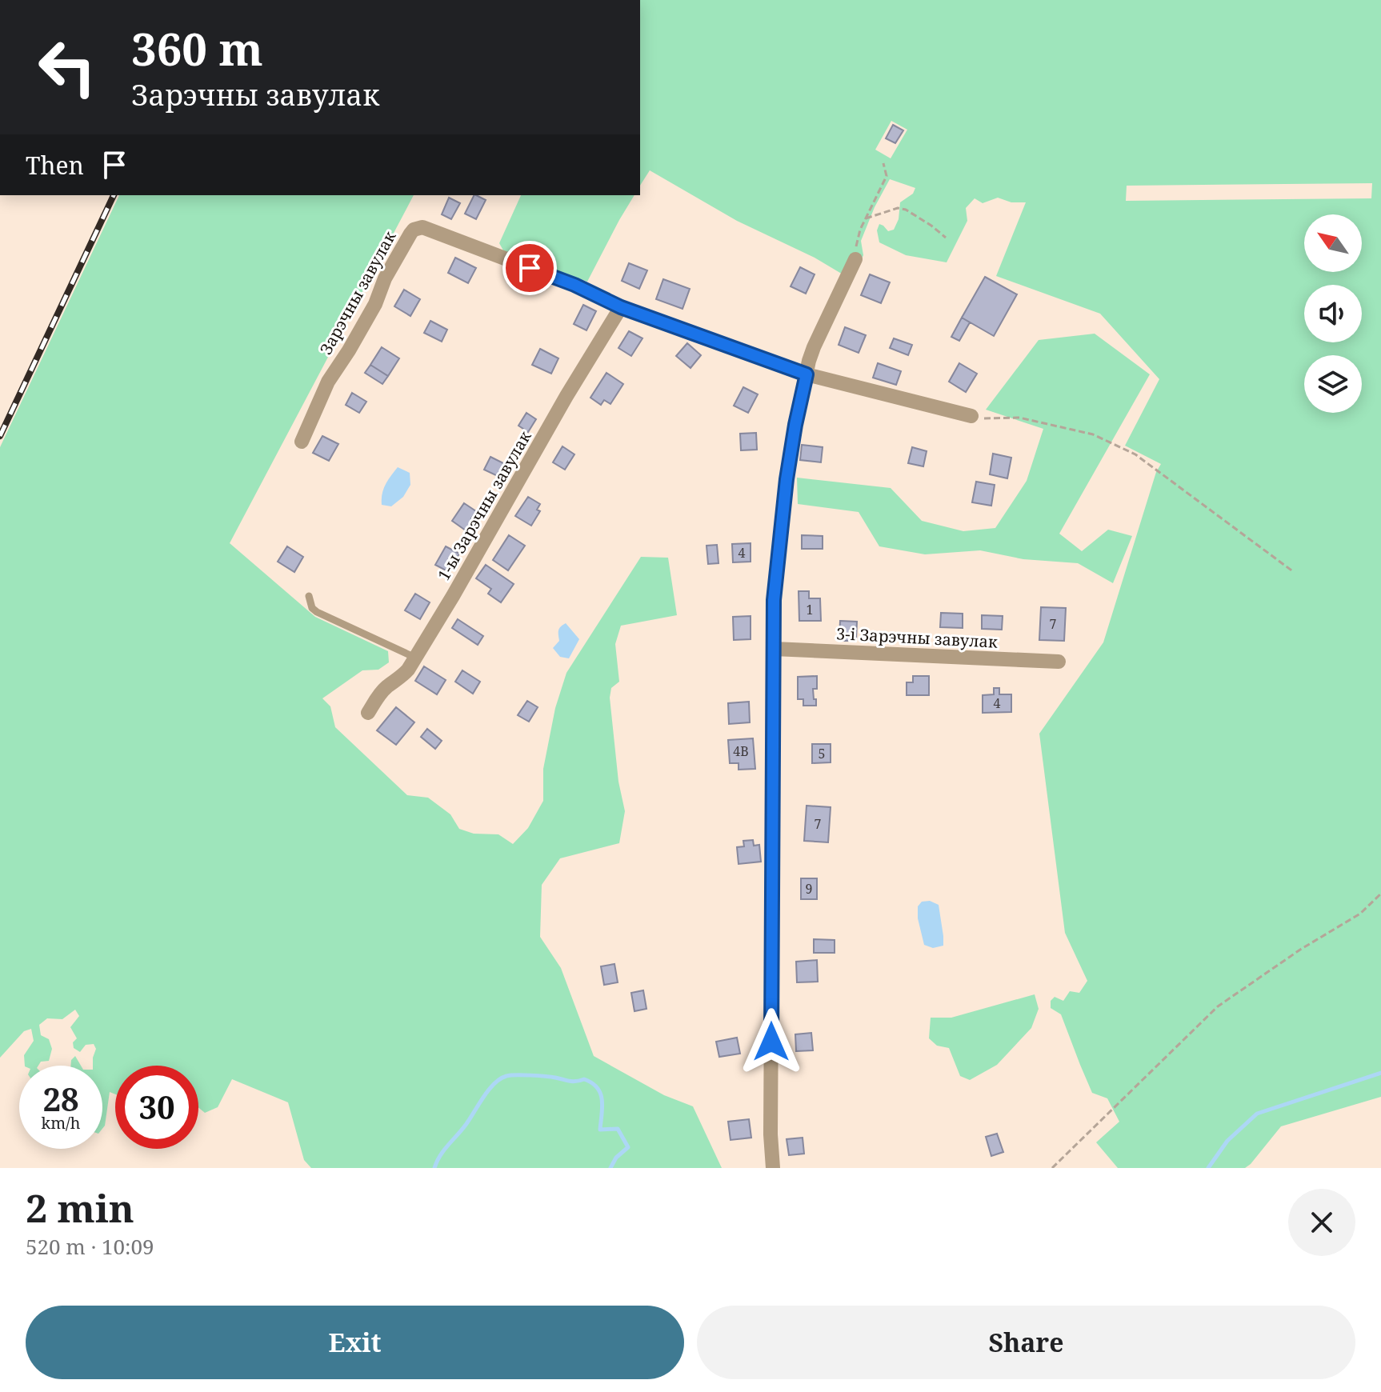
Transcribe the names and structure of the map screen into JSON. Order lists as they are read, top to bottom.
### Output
{
  "streets": {
    "street": ["Зарэчны завулак", "1-ы Зарэчны завулак", "3-і Зарэчны завулак"]
  },
  "crossings": [
    ["Зарэчны завулак", "1-ы Зарэчны завулак"]
  ],
  "house_numbers": [
    "4",
    "1",
    "7",
    "4",
    "4В",
    "5",
    "7",
    "9"
  ],
  "north": "top left",
  "page": {
    "turn": ["360 m", "Зарэчны завулак"],
    "then": "Then",
    "speed": "28 km/h",
    "limit": "30",
    "heading": ["2 min", "520 m · 10:09"],
    "buttons": ["Exit", "Share"]
  }
}
